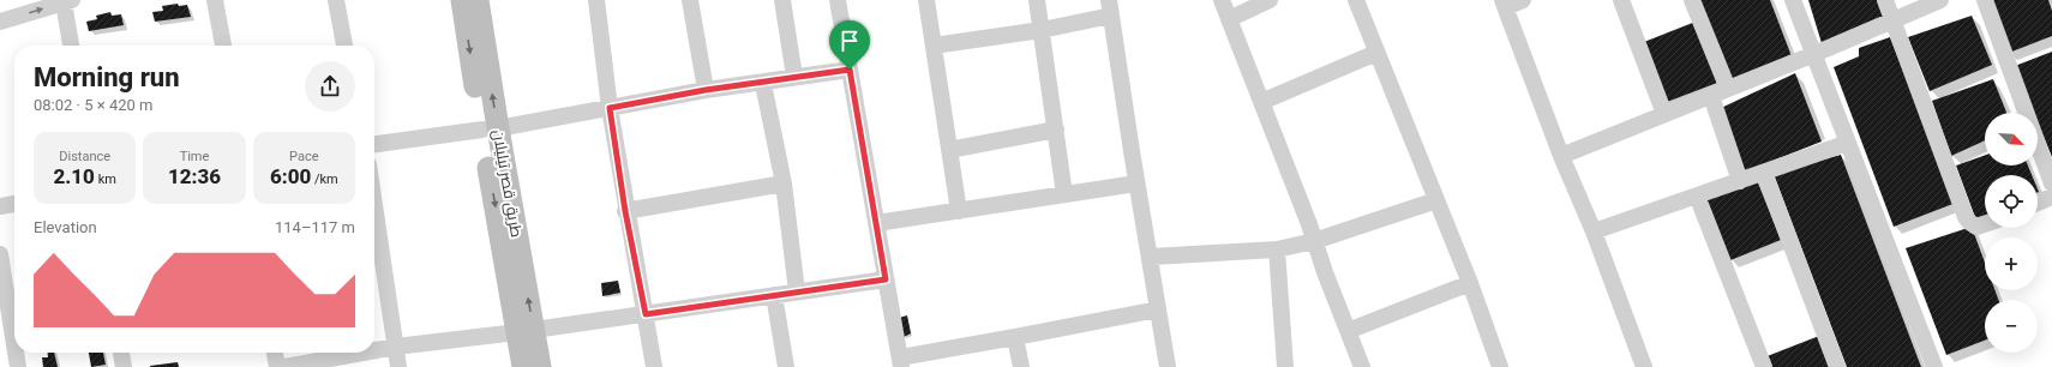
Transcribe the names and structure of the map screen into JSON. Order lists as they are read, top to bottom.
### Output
{
  "streets": {
    "main road": ["طريق قصر تيليلان"]
  },
  "north": "bottom right",
  "page": {
    "heading": ["Morning run", "08:02 · 5 × 420 m"],
    "map_buttons": ["+", "−"],
    "stats": [
      ["Distance", "2.10 km"],
      ["Time", "12:36"],
      ["Pace", "6:00 /km"]
    ],
    "chart": ["Elevation", "114–117 m"]
  }
}
